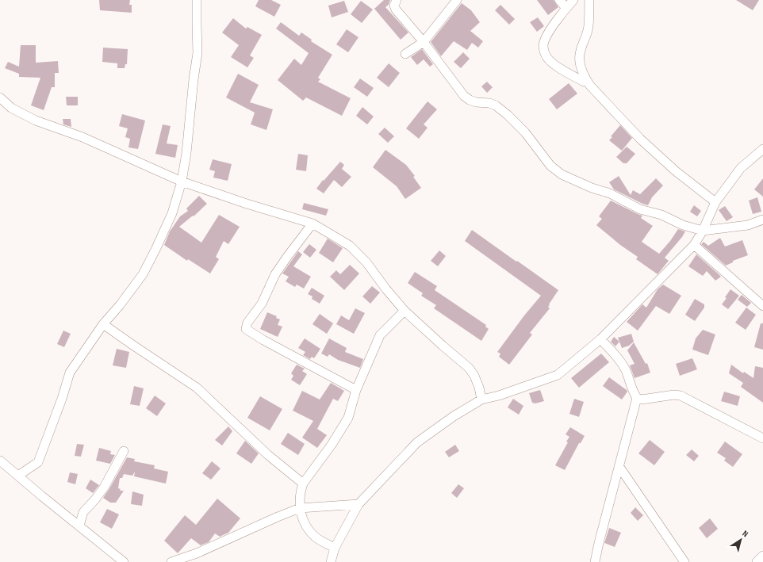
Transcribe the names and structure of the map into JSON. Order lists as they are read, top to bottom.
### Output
{
  "north": "top right"
}
